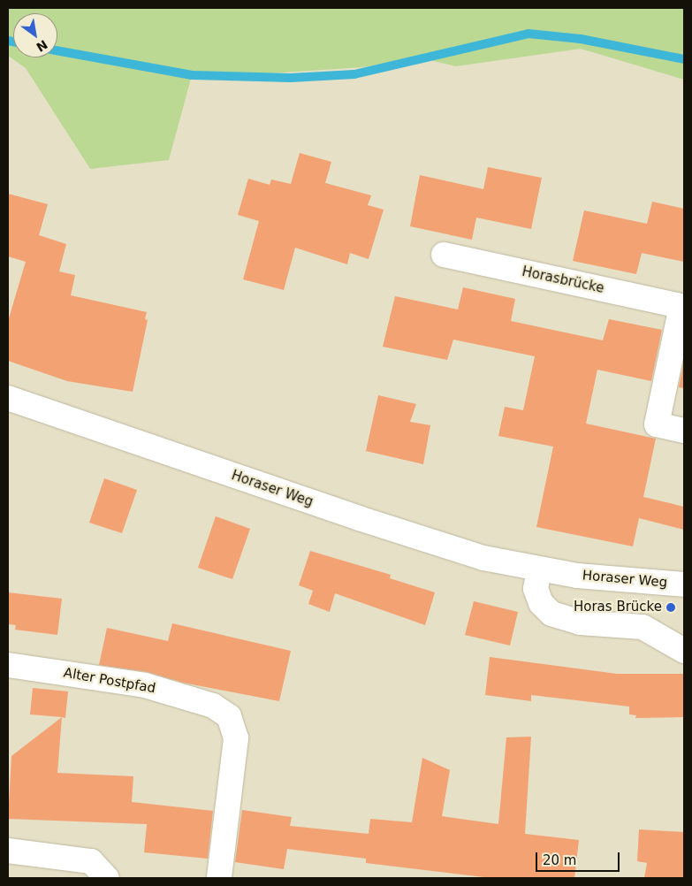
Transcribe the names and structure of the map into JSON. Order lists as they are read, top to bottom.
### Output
{
  "streets": {
    "street": ["Horasbrücke", "Horaser Weg", "Alter Postpfad"]
  },
  "places": ["Horas Brücke"],
  "scale_bar": "20 m",
  "north": "bottom right"
}
